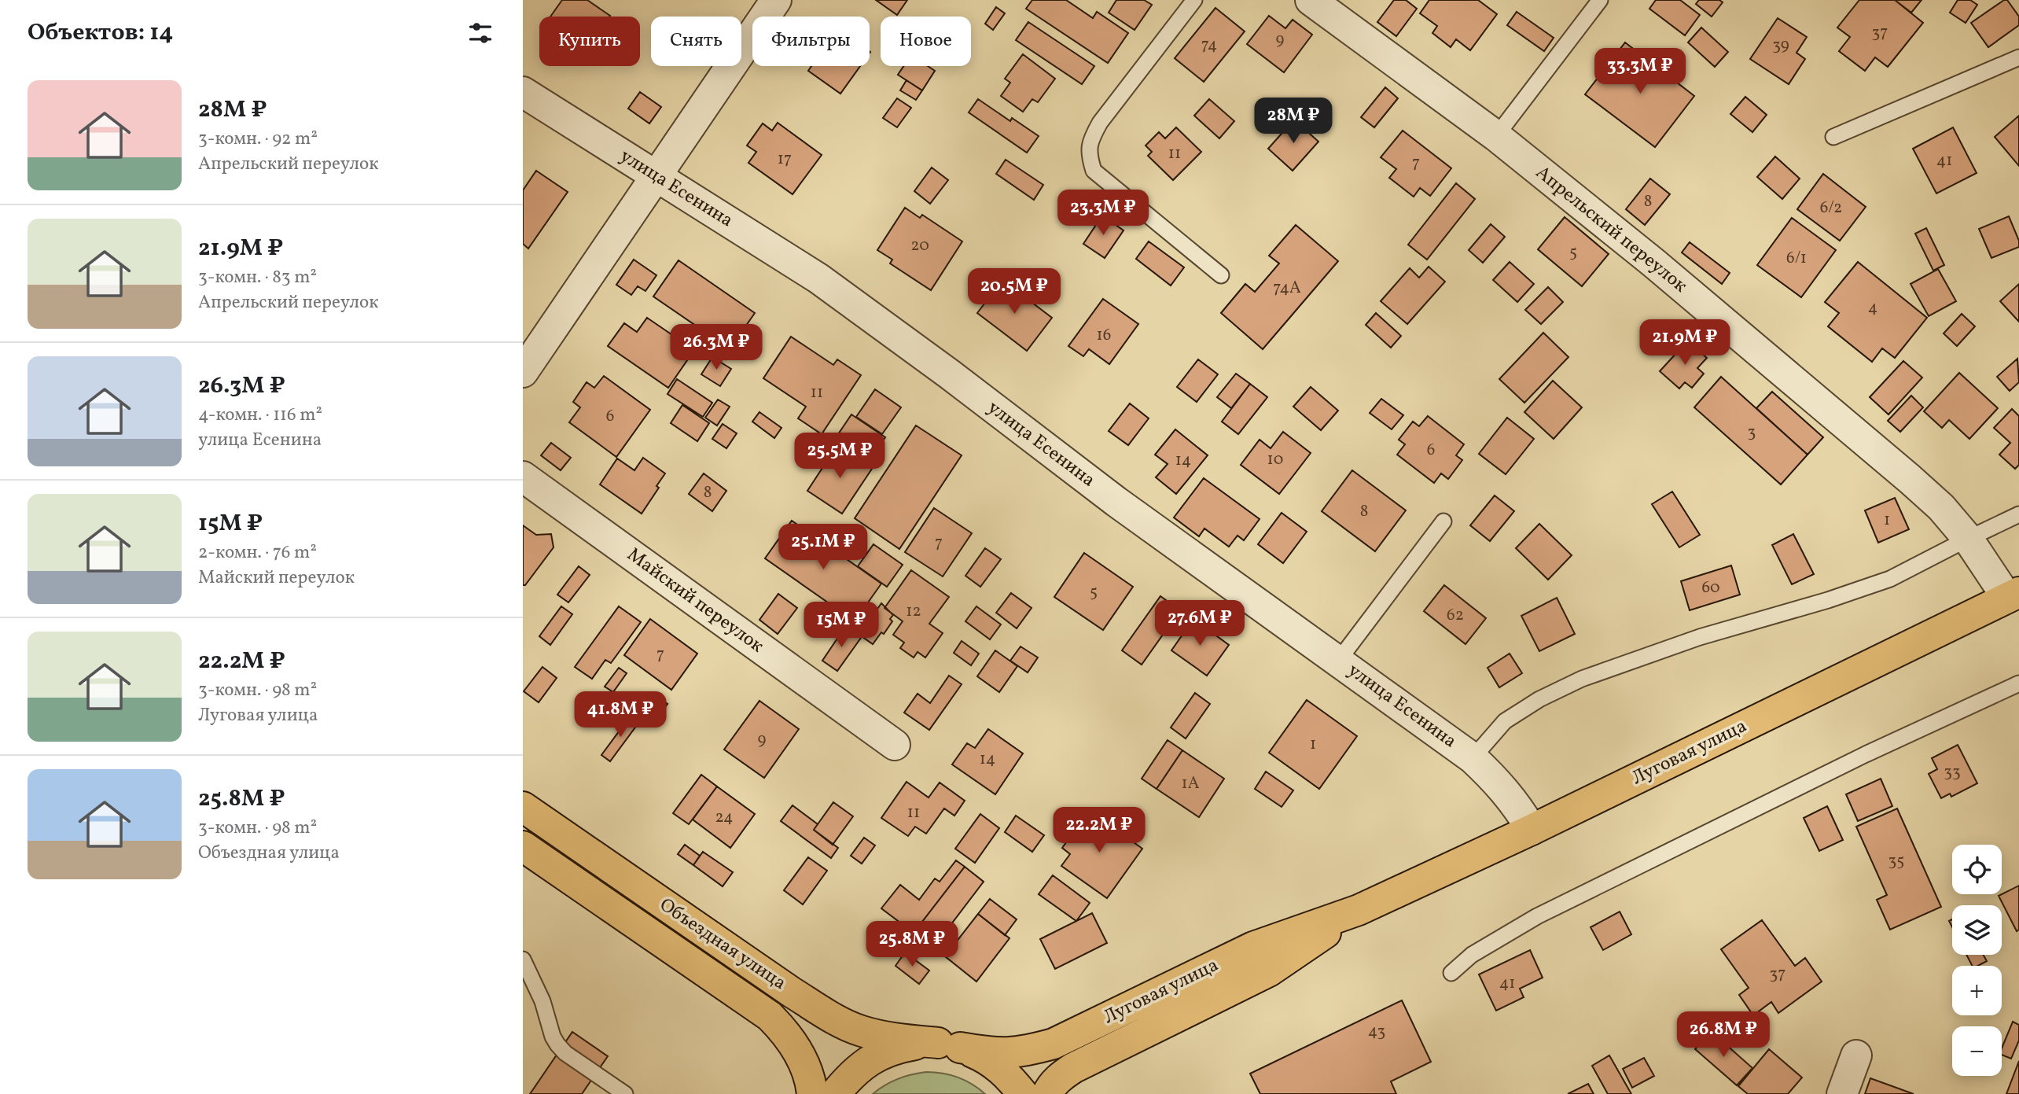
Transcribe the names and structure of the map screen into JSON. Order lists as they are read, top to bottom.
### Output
{
  "streets": {
    "main road": ["Луговая улица", "Объездная улица"],
    "street": ["улица Есенина", "Апрельский переулок", "Майский переулок"]
  },
  "crossings": [
    ["улица Есенина", "Луговая улица"],
    ["Апрельский переулок", "Луговая улица"],
    ["Луговая улица", "Объездная улица"]
  ],
  "house_numbers": [
    "37",
    "9",
    "74",
    "39",
    "11",
    "17",
    "41",
    "7",
    "8",
    "6/2",
    "20",
    "5",
    "6/1",
    "74А",
    "4",
    "16",
    "11",
    "6",
    "3",
    "6",
    "10",
    "14",
    "8",
    "8",
    "1",
    "7",
    "60",
    "5",
    "12",
    "62",
    "7",
    "9",
    "1",
    "14",
    "33",
    "1А",
    "11",
    "24",
    "35",
    "37",
    "41",
    "43"
  ],
  "page": {
    "heading": "Объектов: 14",
    "chip": [
      "Купить",
      "Снять",
      "Фильтры",
      "Новое"
    ],
    "price": [
      "33.3M ₽",
      "28M ₽",
      "23.3M ₽",
      "20.5M ₽",
      "21.9M ₽",
      "26.3M ₽",
      "25.5M ₽",
      "25.1M ₽",
      "27.6M ₽",
      "15M ₽",
      "41.8M ₽",
      "22.2M ₽",
      "25.8M ₽",
      "26.8M ₽"
    ],
    "list": [
      {
        "name": "28M ₽",
        "note": "3-комн. · 92 m² · Апрельский переулок"
      },
      {
        "name": "21.9M ₽",
        "note": "3-комн. · 83 m² · Апрельский переулок"
      },
      {
        "name": "26.3M ₽",
        "note": "4-комн. · 116 m² · улица Есенина"
      },
      {
        "name": "15M ₽",
        "note": "2-комн. · 76 m² · Майский переулок"
      },
      {
        "name": "22.2M ₽",
        "note": "3-комн. · 98 m² · Луговая улица"
      },
      {
        "name": "25.8M ₽",
        "note": "3-комн. · 98 m² · Объездная улица"
      }
    ],
    "map_buttons": ["+", "−"]
  }
}
